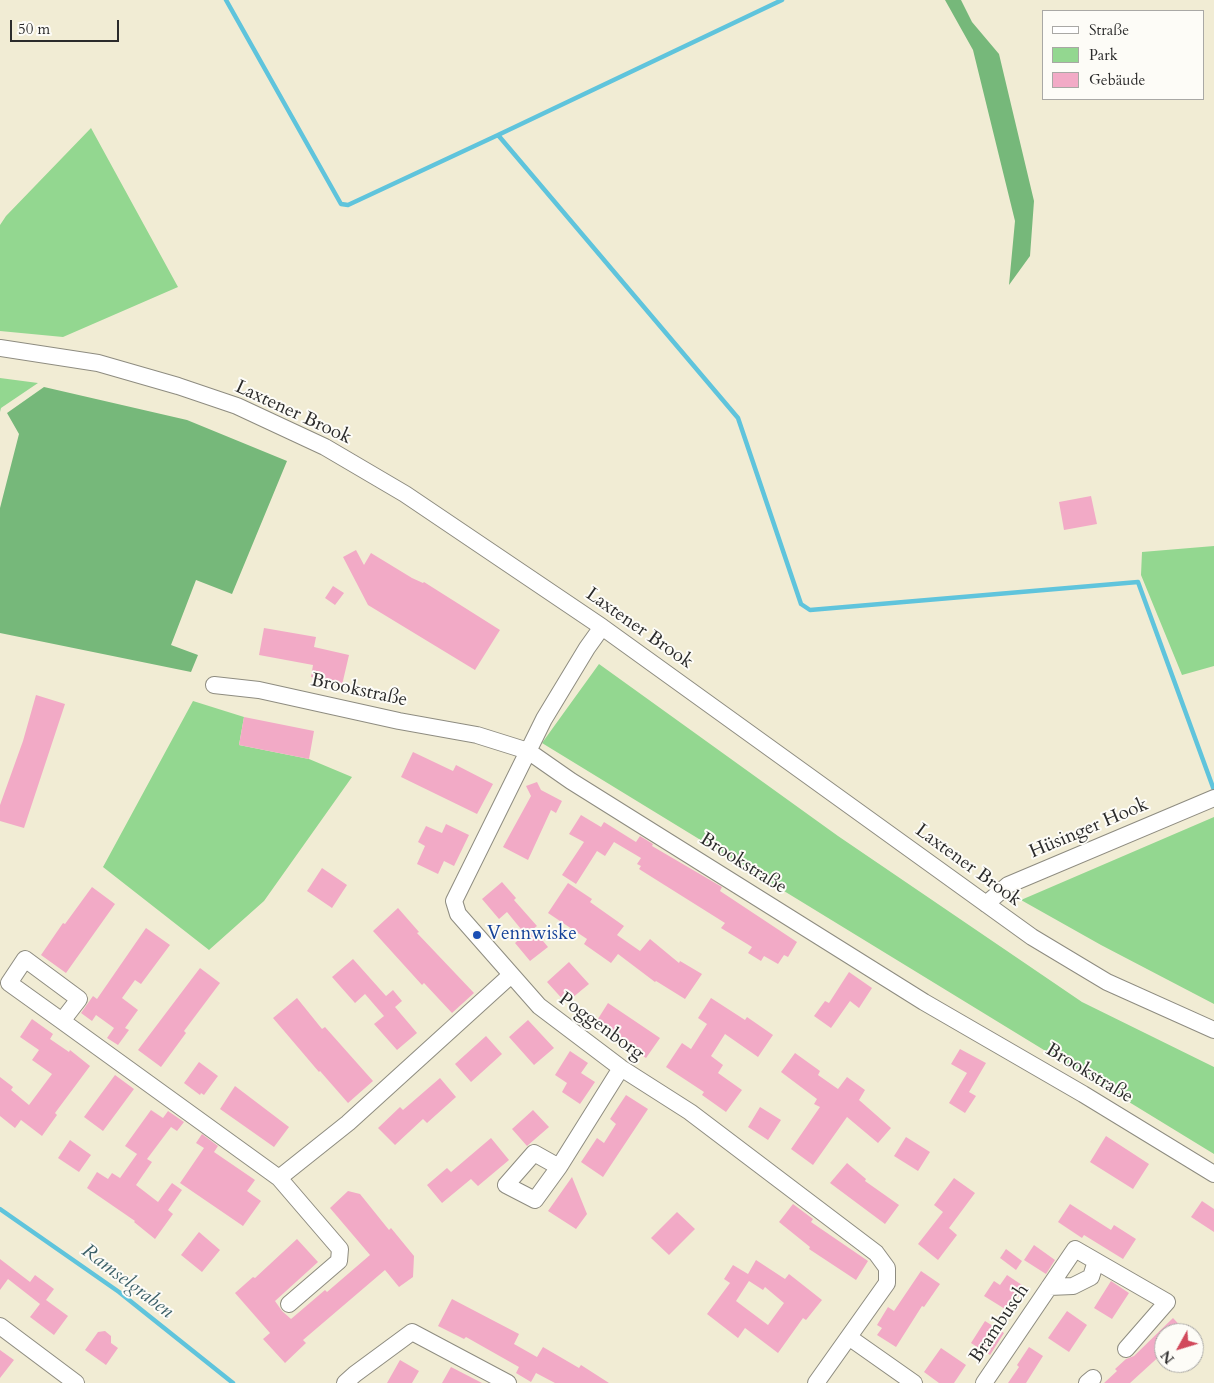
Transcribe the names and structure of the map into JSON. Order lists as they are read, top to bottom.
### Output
{
  "streets": {
    "street": [
      "Laxtener Brook",
      "Brookstraße",
      "Hüsinger Hook",
      "Poggenborg",
      "Brambusch"
    ]
  },
  "crossings": [
    ["Laxtener Brook", "Hüsinger Hook"],
    ["Laxtener Brook", "Poggenborg"],
    ["Brookstraße", "Poggenborg"]
  ],
  "water": ["Ramselgraben"],
  "places": ["Vennwiske"],
  "legend": ["Straße", "Park", "Gebäude"],
  "scale_bar": "50 m",
  "north": "bottom left"
}
